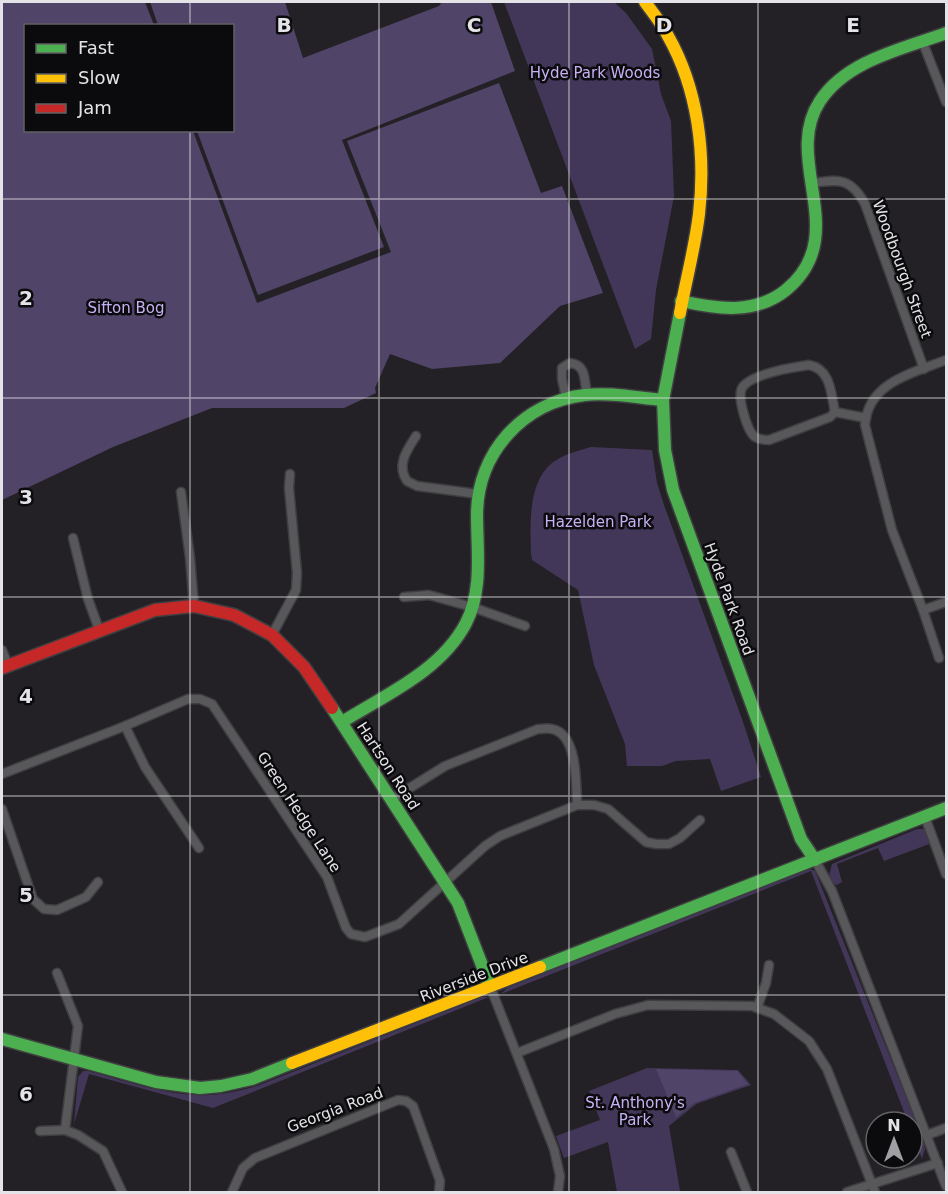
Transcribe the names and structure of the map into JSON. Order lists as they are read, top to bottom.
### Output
{
  "streets": {
    "main road": ["Hyde Park Road", "Hartson Road", "Riverside Drive"],
    "street": ["Woodbourgh Street", "Green Hedge Lane", "Georgia Road"]
  },
  "crossings": [
    ["Hyde Park Road", "Riverside Drive"],
    ["Hartson Road", "Green Hedge Lane"],
    ["Hartson Road", "Riverside Drive"]
  ],
  "parks": [
    "Hyde Park Woods",
    "Sifton Bog",
    "Hazelden Park",
    "St. Anthony's Park"
  ],
  "legend": ["Fast", "Slow", "Jam"],
  "north": "top",
  "grid": {
    "columns": [
      "B",
      "C",
      "D",
      "E"
    ],
    "rows": [
      "2",
      "3",
      "4",
      "5",
      "6"
    ]
  }
}
